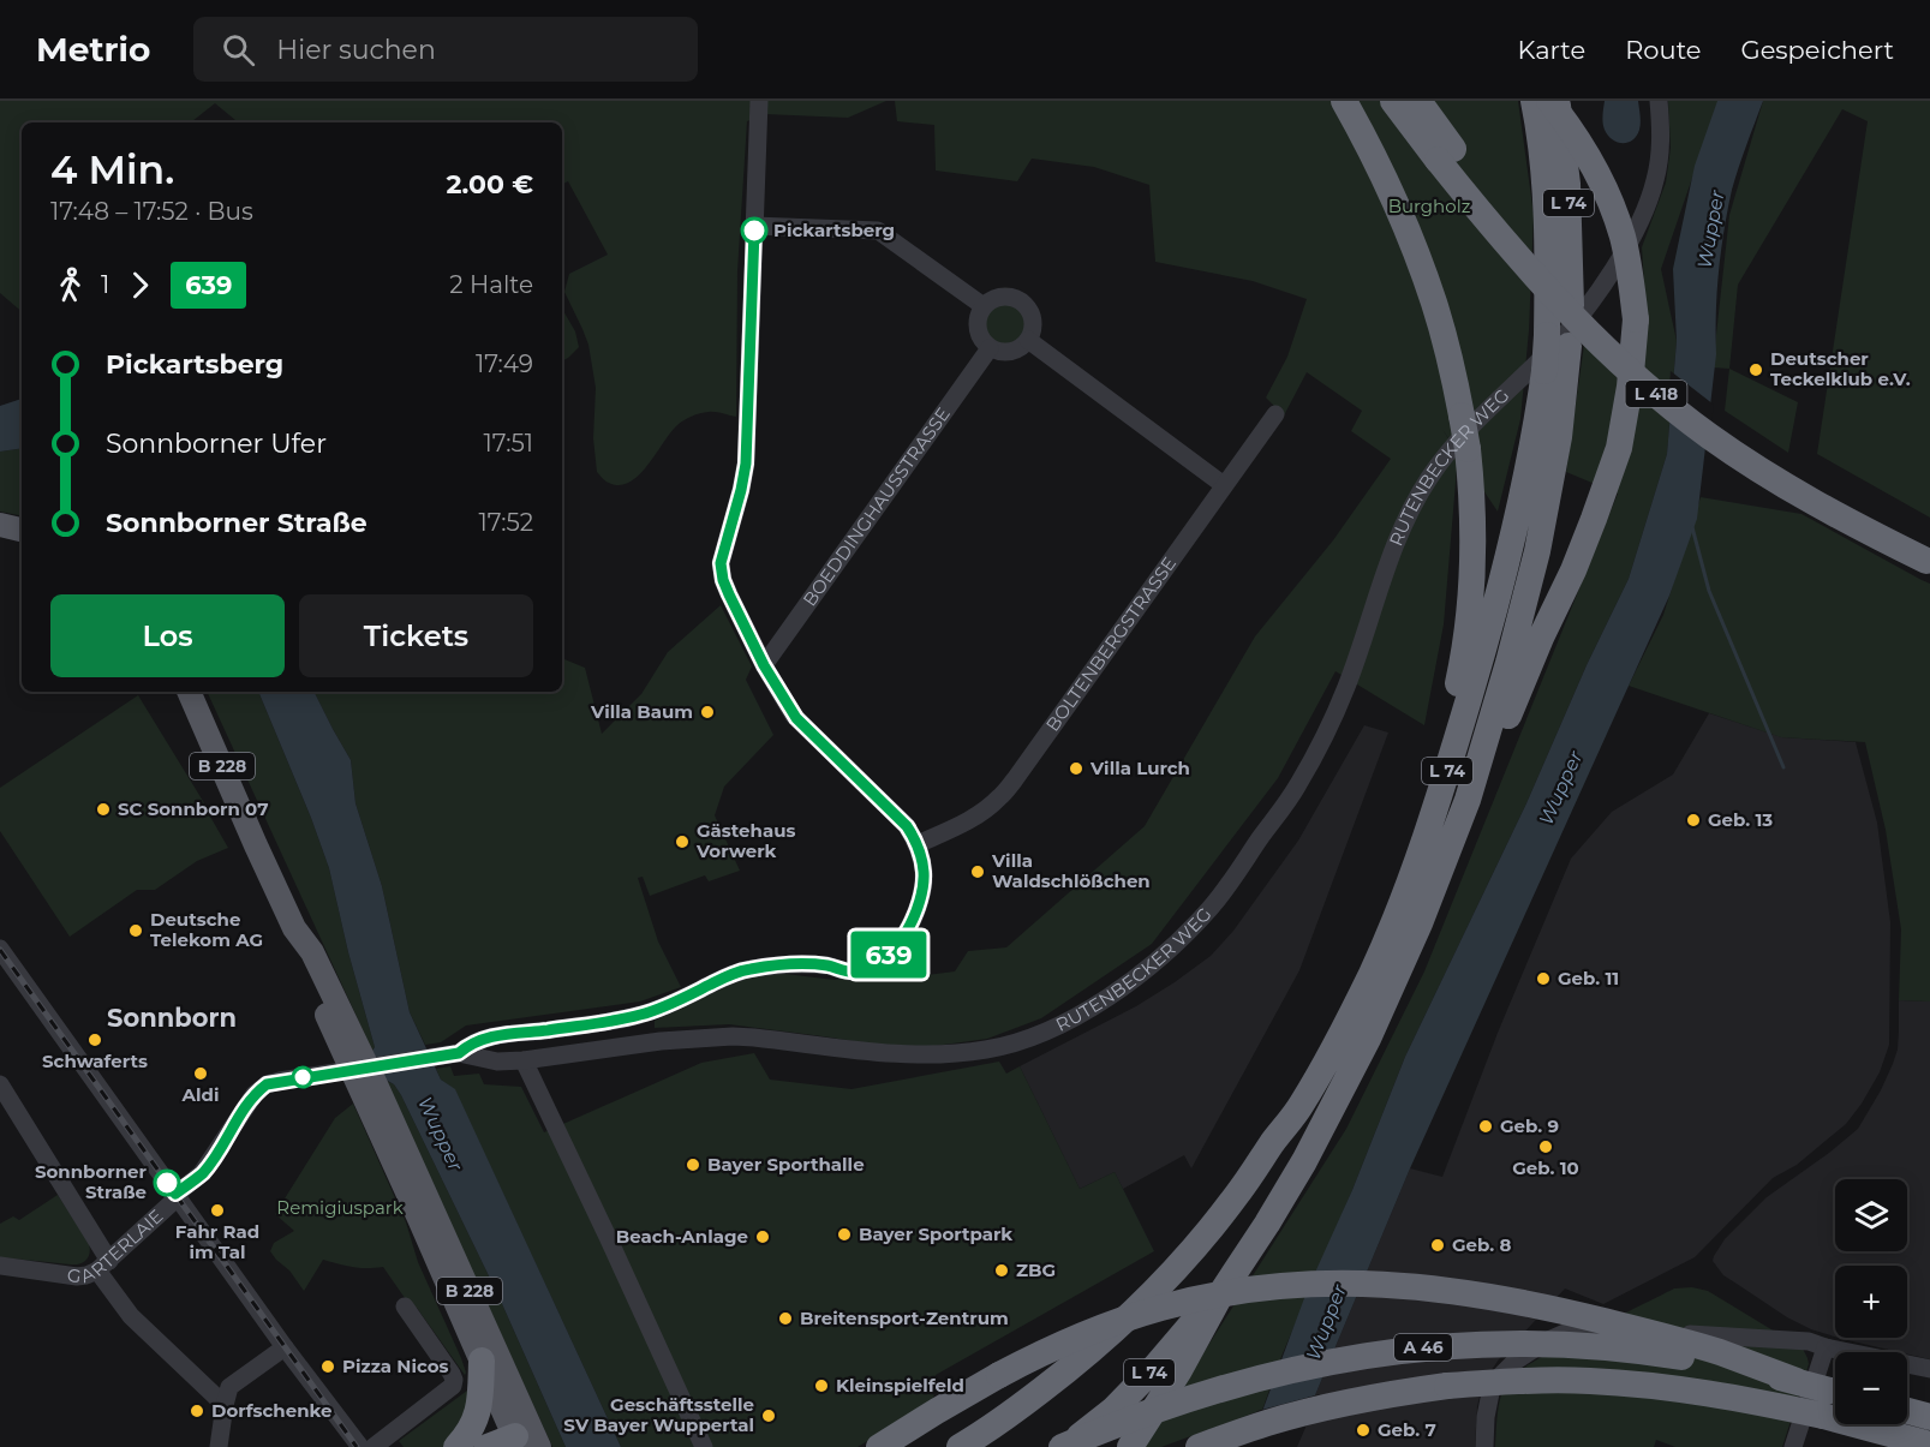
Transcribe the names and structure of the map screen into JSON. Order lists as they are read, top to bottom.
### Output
{
  "streets": {
    "highway": ["L 74", "L 418", "A 46"],
    "main road": ["B 228"],
    "street": [
      "RUTENBECKER WEG",
      "BOEDDINGHAUSSTRASSE",
      "BOLTENBERGSTRASSE",
      "GARTERLAIE"
    ]
  },
  "crossings": [
    ["L 74", "L 418"],
    ["RUTENBECKER WEG", "B 228"],
    ["RUTENBECKER WEG", "GARTERLAIE"]
  ],
  "districts": ["Sonnborn"],
  "water": ["Wupper"],
  "parks": ["Burgholz", "Remigiuspark"],
  "places": [
    "Pickartsberg",
    "Deutscher Teckelklub e.V.",
    "Villa Baum",
    "Villa Lurch",
    "SC Sonnborn 07",
    "Geb. 13",
    "Gästehaus Vorwerk",
    "Villa Waldschlößchen",
    "Deutsche Telekom AG",
    "Geb. 11",
    "Schwaferts",
    "Aldi",
    "Geb. 9",
    "Geb. 10",
    "Bayer Sporthalle",
    "Sonnborner Straße",
    "Fahr Rad im Tal",
    "Bayer Sportpark",
    "Beach-Anlage",
    "Geb. 8",
    "ZBG",
    "Breitensport-Zentrum",
    "Pizza Nicos",
    "Kleinspielfeld",
    "Dorfschenke",
    "Geschäftsstelle SV Bayer Wuppertal",
    "Geb. 7"
  ],
  "lines": ["bus line 639"],
  "page": {
    "header": "Metrio",
    "search": "Hier suchen",
    "nav": ["Karte", "Route", "Gespeichert"],
    "on_map": "639",
    "heading": ["4 Min.", "17:48 – 17:52 · Bus", "2.00 €"],
    "legs": ["1", "639", "2 Halte"],
    "list": [
      {
        "name": "Pickartsberg",
        "value": "17:49"
      },
      {
        "name": "Sonnborner Ufer",
        "value": "17:51"
      },
      {
        "name": "Sonnborner Straße",
        "value": "17:52"
      }
    ],
    "buttons": ["Los", "Tickets"],
    "map_buttons": ["+", "−"]
  }
}
